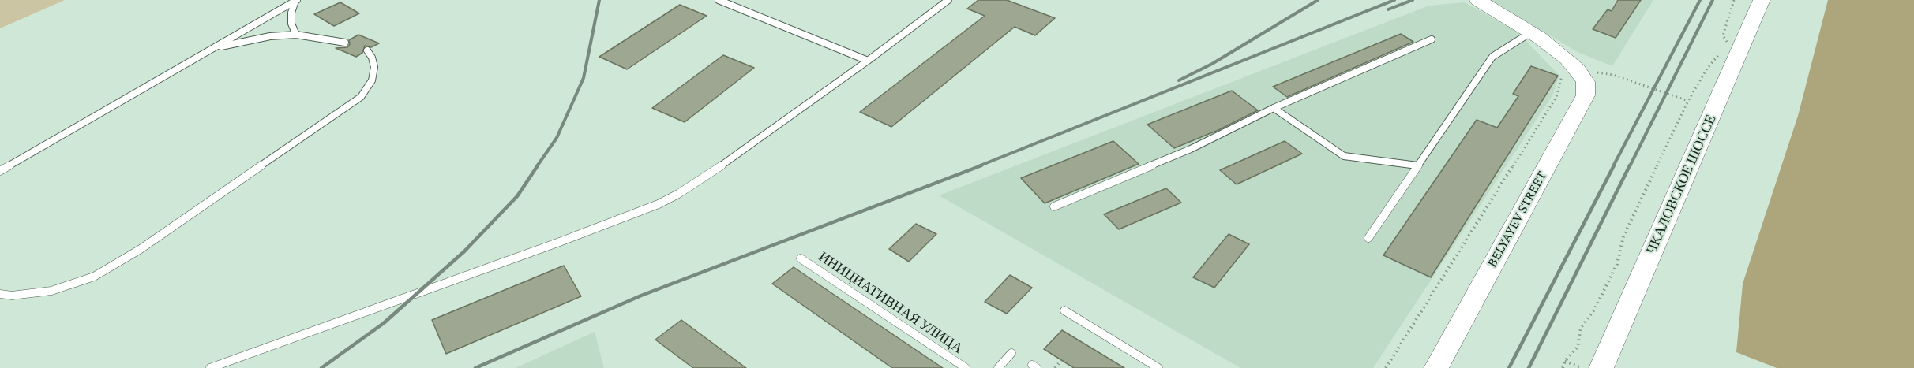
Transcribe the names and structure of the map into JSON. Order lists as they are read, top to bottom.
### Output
{
  "streets": {
    "street": ["ЧКАЛОВСКОЕ ШОССЕ", "BELYAYEV STREET"],
    "lane": ["ИНИЦИАТИВНАЯ УЛИЦА"]
  }
}
